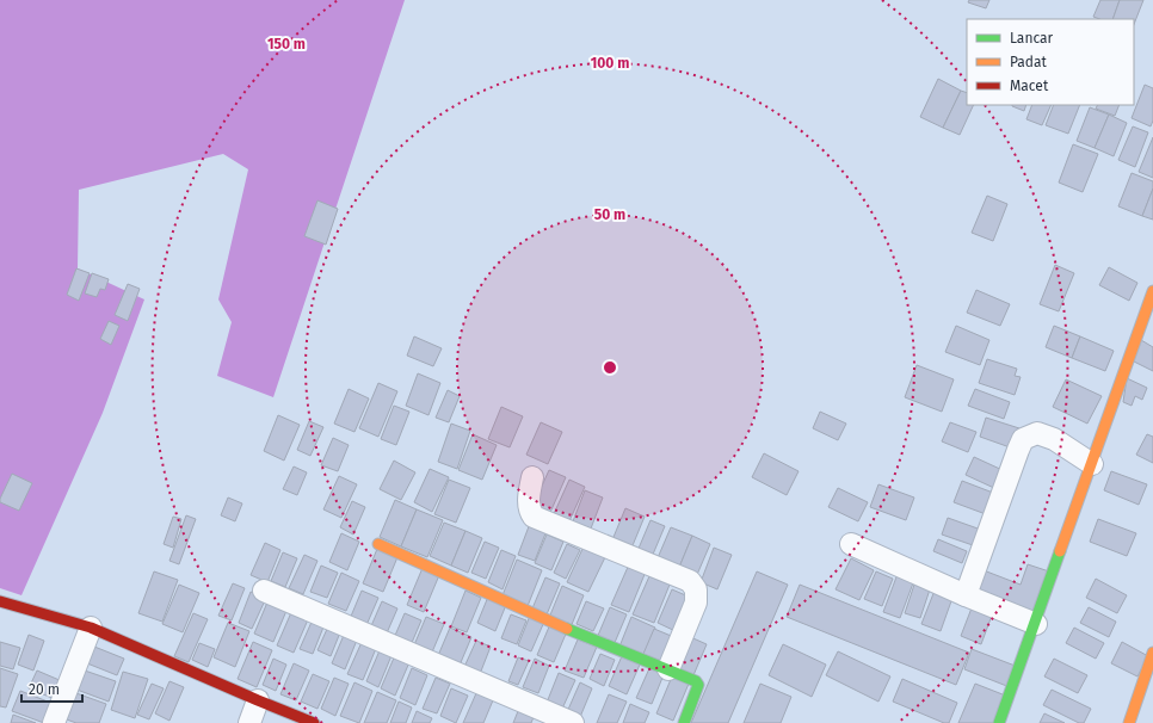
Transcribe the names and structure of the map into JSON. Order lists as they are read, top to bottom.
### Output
{
  "legend": ["Lancar", "Padat", "Macet"],
  "scale_bar": "20 m",
  "rings": ["150 m", "100 m", "50 m"]
}
